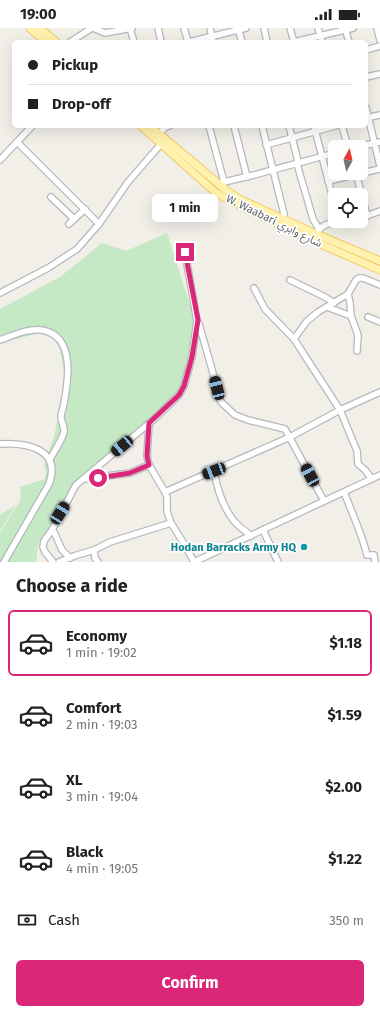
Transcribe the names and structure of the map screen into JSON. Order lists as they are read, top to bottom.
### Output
{
  "streets": {
    "main road": ["W. Waabari شارع وابري"]
  },
  "places": ["Hodan Barracks Army HQ"],
  "north": "top",
  "page": {
    "status": "19:00",
    "banner": ["Pickup", "Drop-off"],
    "bubble": "1 min",
    "heading": "Choose a ride",
    "list": [
      {
        "name": "Economy",
        "note": "1 min · 19:02",
        "value": "$1.18"
      },
      {
        "name": "Comfort",
        "note": "2 min · 19:03",
        "value": "$1.59"
      },
      {
        "name": "XL",
        "note": "3 min · 19:04",
        "value": "$2.00"
      },
      {
        "name": "Black",
        "note": "4 min · 19:05",
        "value": "$1.22"
      }
    ],
    "pay": ["Cash", "350 m"],
    "buttons": "Confirm"
  }
}
